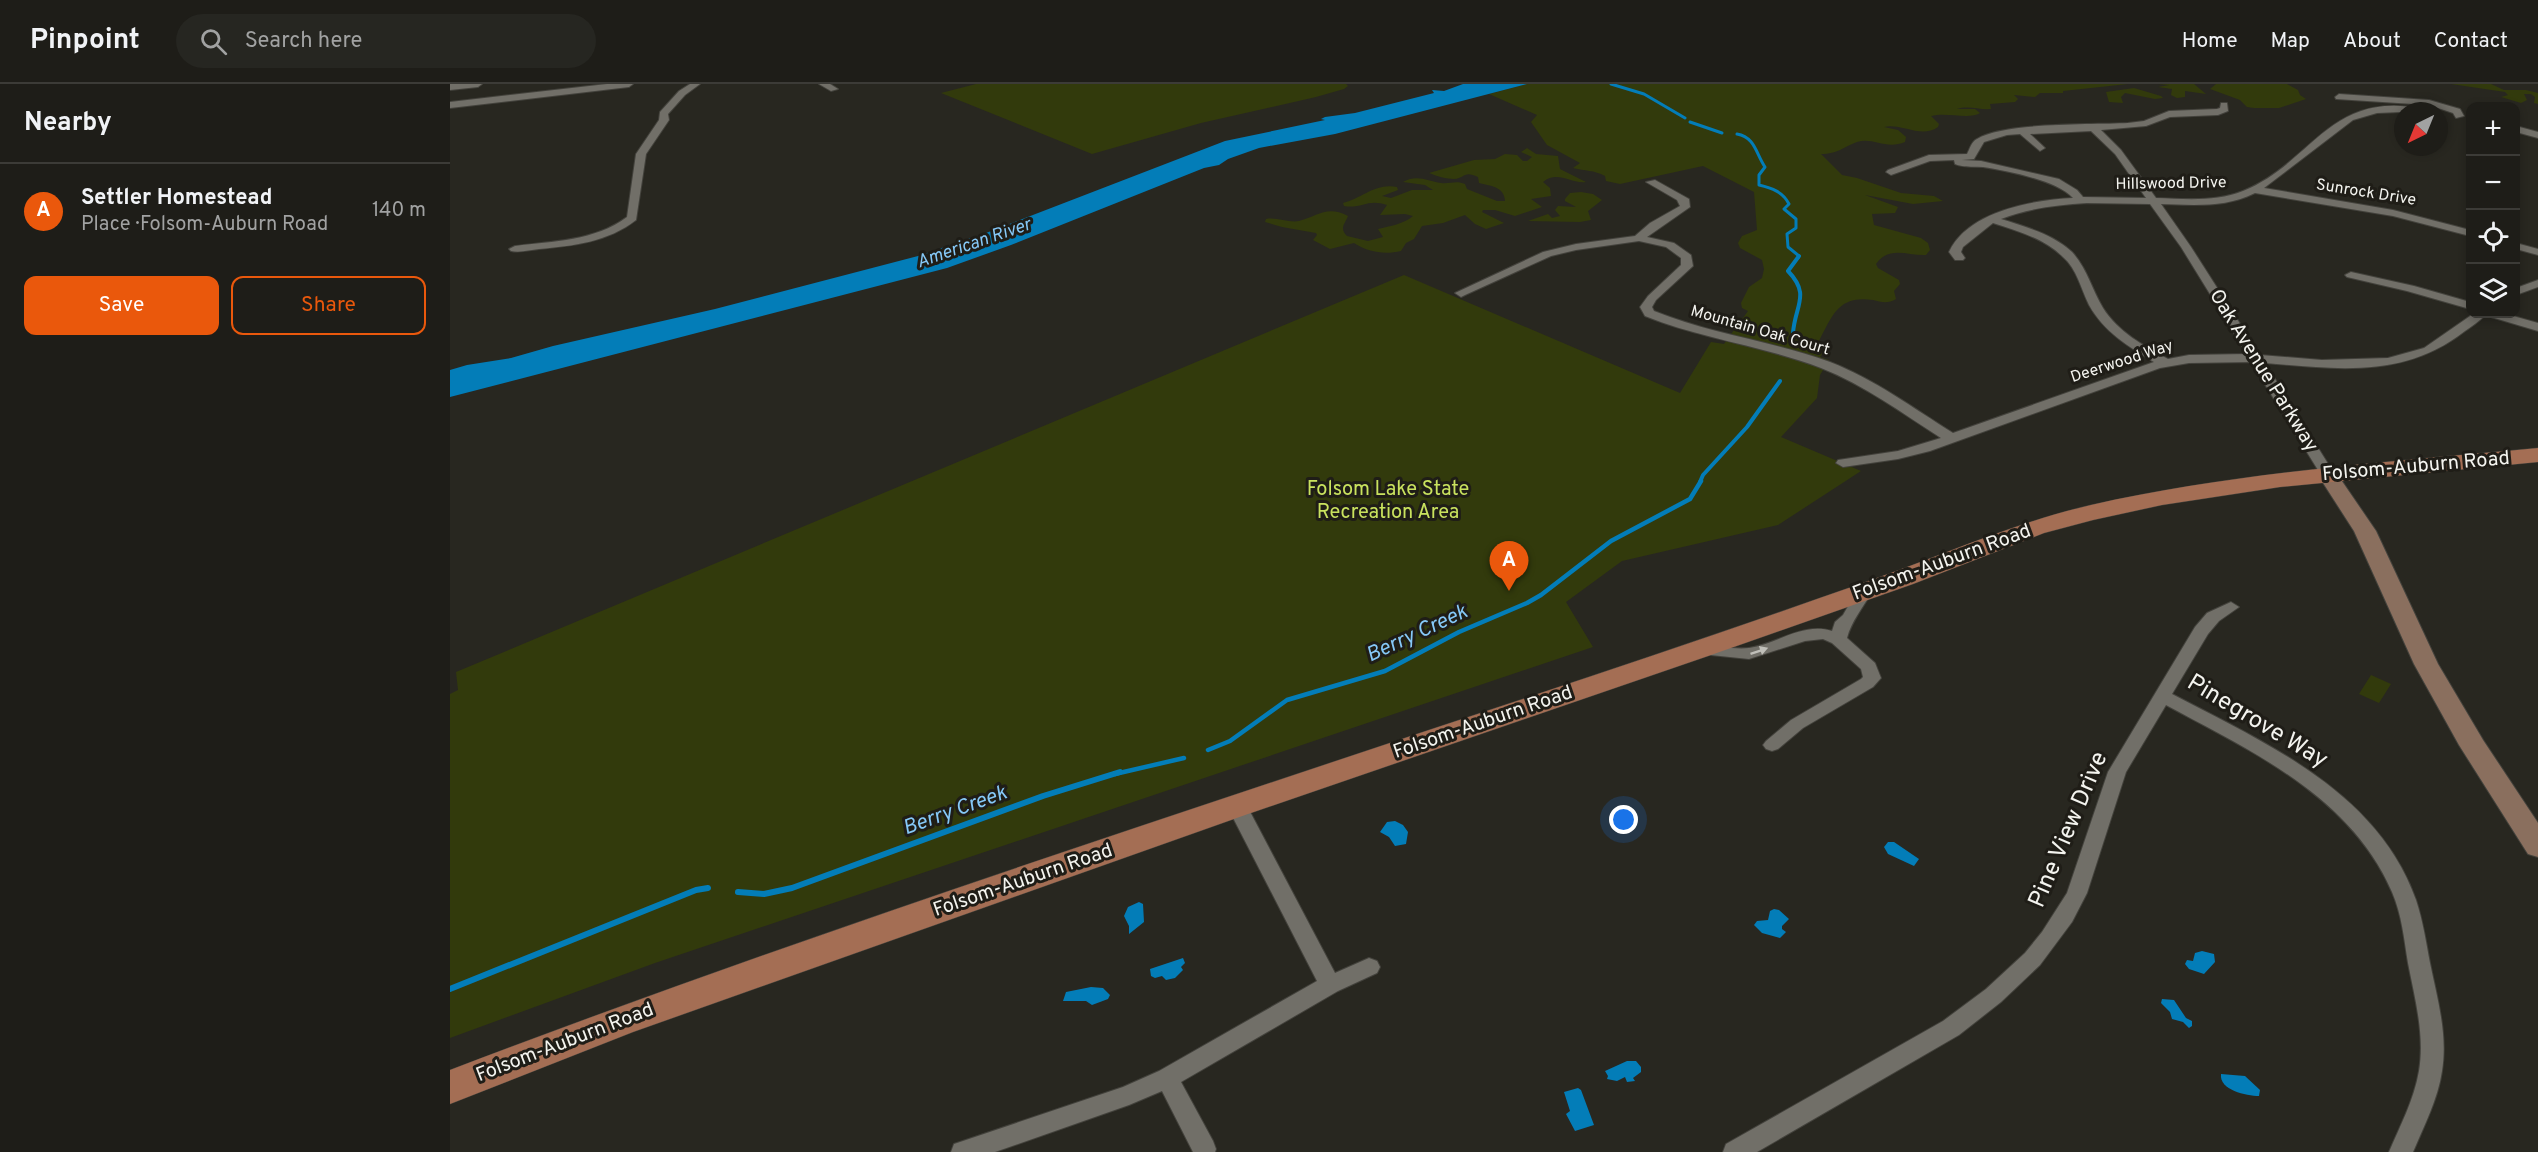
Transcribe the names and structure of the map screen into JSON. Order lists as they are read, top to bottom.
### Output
{
  "streets": {
    "main road": ["Oak Avenue Parkway", "Folsom-Auburn Road"],
    "street": [
      "Hillswood Drive",
      "Sunrock Drive",
      "Mountain Oak Court",
      "Deerwood Way",
      "Pinegrove Way",
      "Pine View Drive"
    ]
  },
  "crossings": [
    ["Hillswood Drive", "Sunrock Drive"],
    ["Hillswood Drive", "Oak Avenue Parkway"],
    ["Mountain Oak Court", "Deerwood Way"],
    ["Deerwood Way", "Oak Avenue Parkway"],
    ["Oak Avenue Parkway", "Folsom-Auburn Road"],
    ["Pinegrove Way", "Pine View Drive"]
  ],
  "water": ["American River", "Berry Creek"],
  "parks": ["Folsom Lake State Recreation Area"],
  "north": "bottom left",
  "page": {
    "header": "Pinpoint",
    "search": "Search here",
    "nav": [
      "Home",
      "Map",
      "About",
      "Contact"
    ],
    "heading": "Nearby",
    "map_buttons": ["+", "−"],
    "list": [
      {
        "mark": "A",
        "name": "Settler Homestead",
        "note": "Place · Folsom-Auburn Road",
        "value": "140 m"
      }
    ],
    "buttons": ["Save", "Share"],
    "pins": "A"
  }
}
